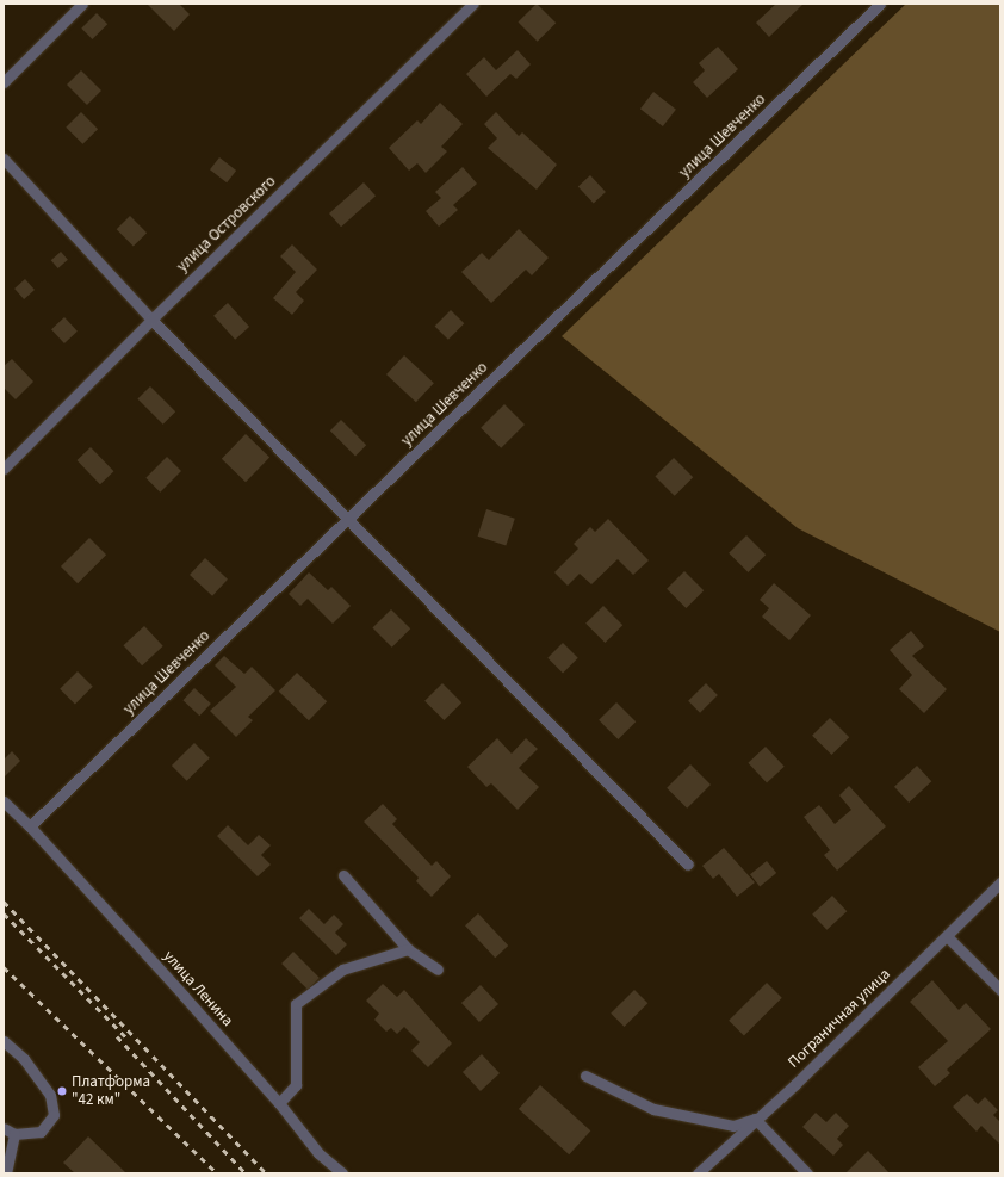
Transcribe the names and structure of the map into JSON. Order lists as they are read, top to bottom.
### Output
{
  "streets": {
    "street": [
      "улица Шевченко",
      "улица Островского",
      "улица Ленина",
      "Пограничная улица"
    ]
  },
  "crossings": [
    ["улица Шевченко", "улица Ленина"]
  ],
  "places": ["Платформа \"42 км\""]
}
